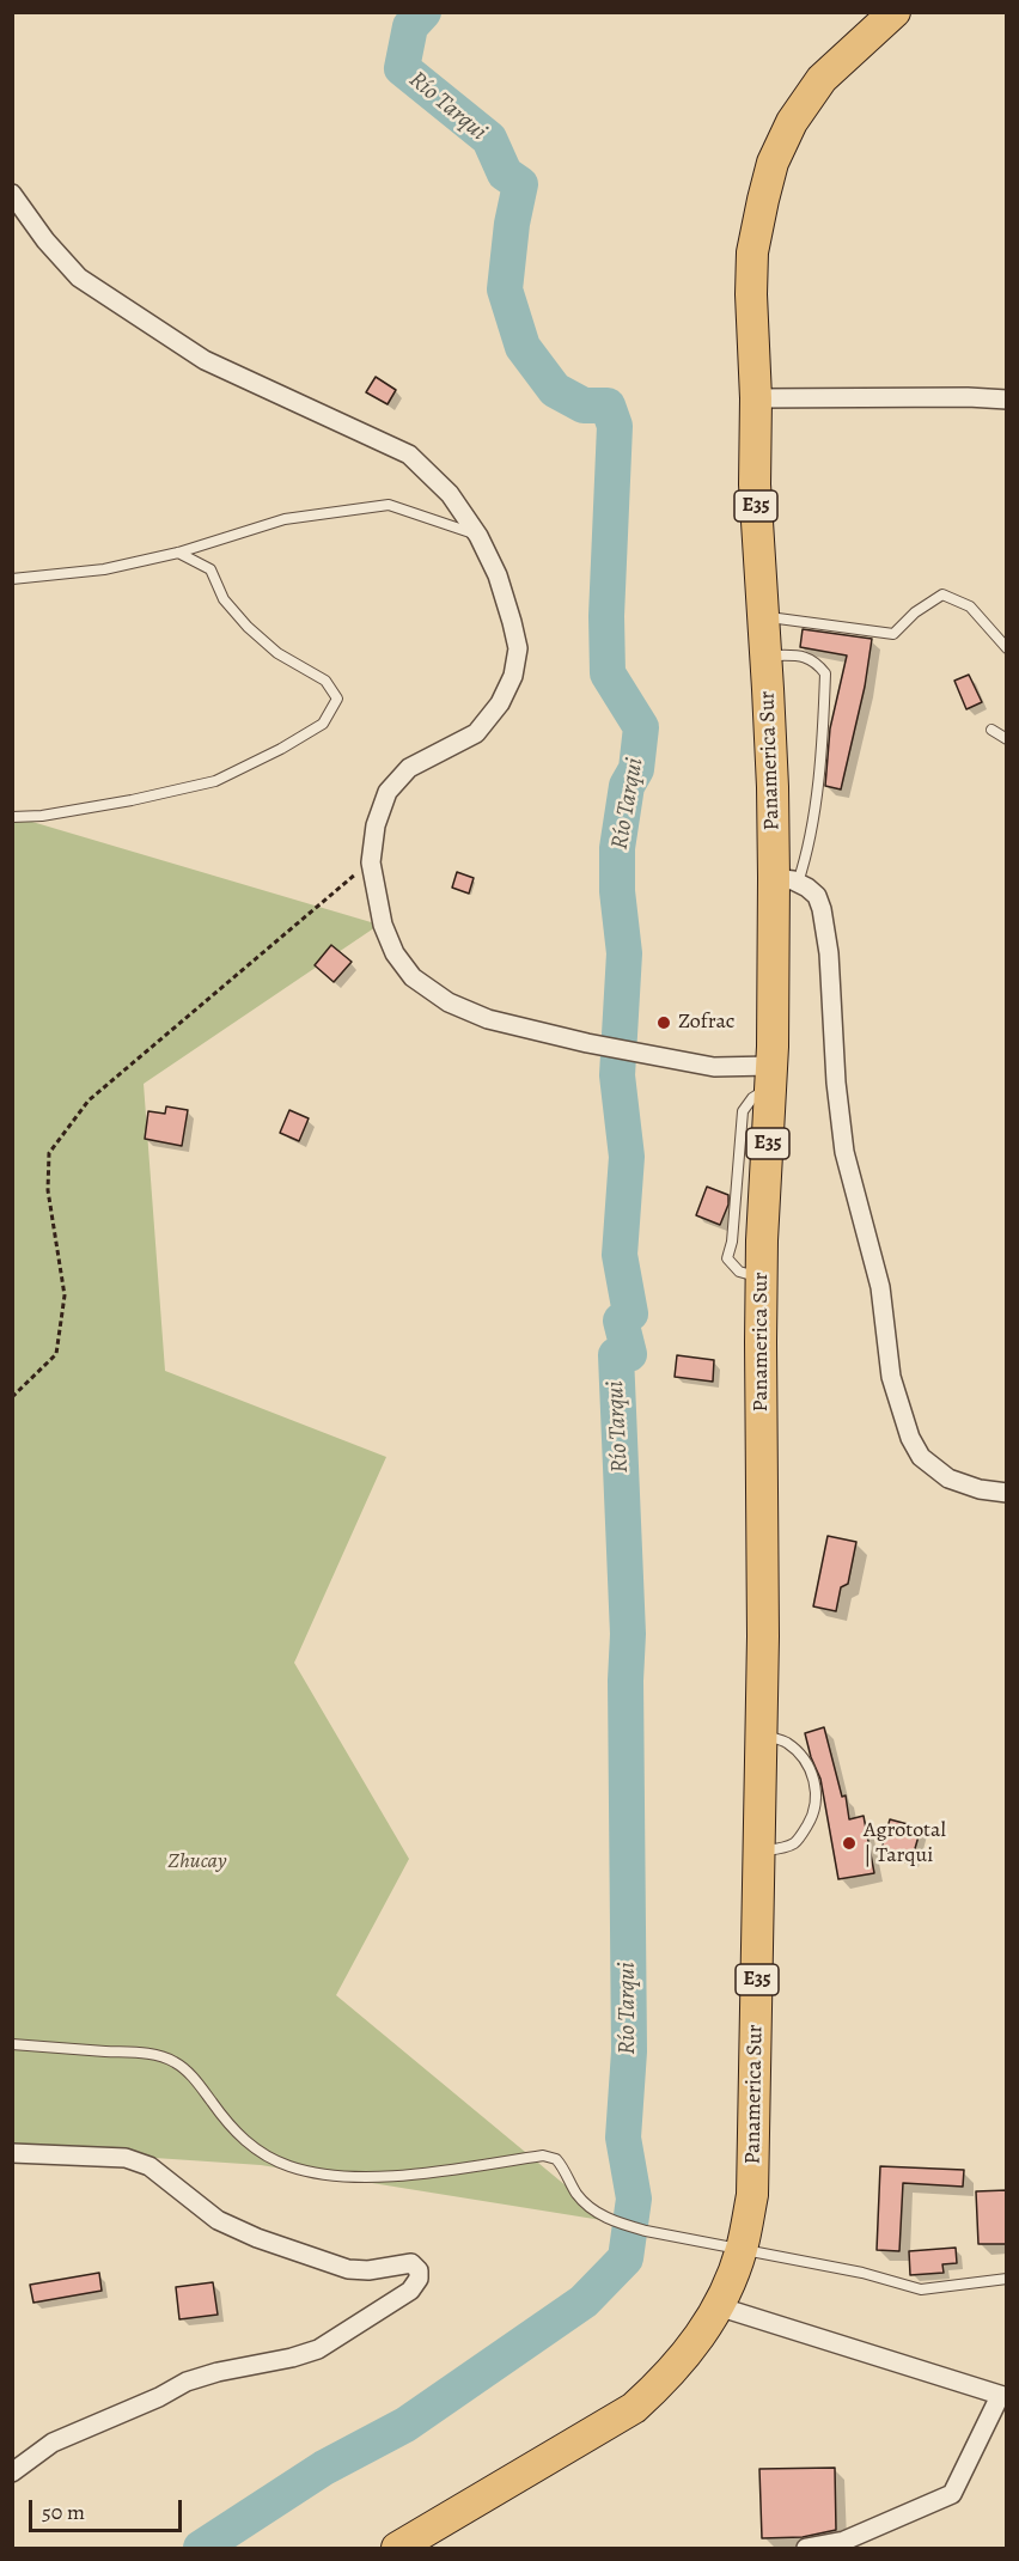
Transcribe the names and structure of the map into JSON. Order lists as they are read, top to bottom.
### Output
{
  "streets": {
    "highway": ["E35", "Panamerica Sur"]
  },
  "water": ["Río Tarqui"],
  "parks": ["Zhucay"],
  "places": ["Zofrac", "Agrototal | Tarqui"],
  "scale_bar": "50 m"
}
